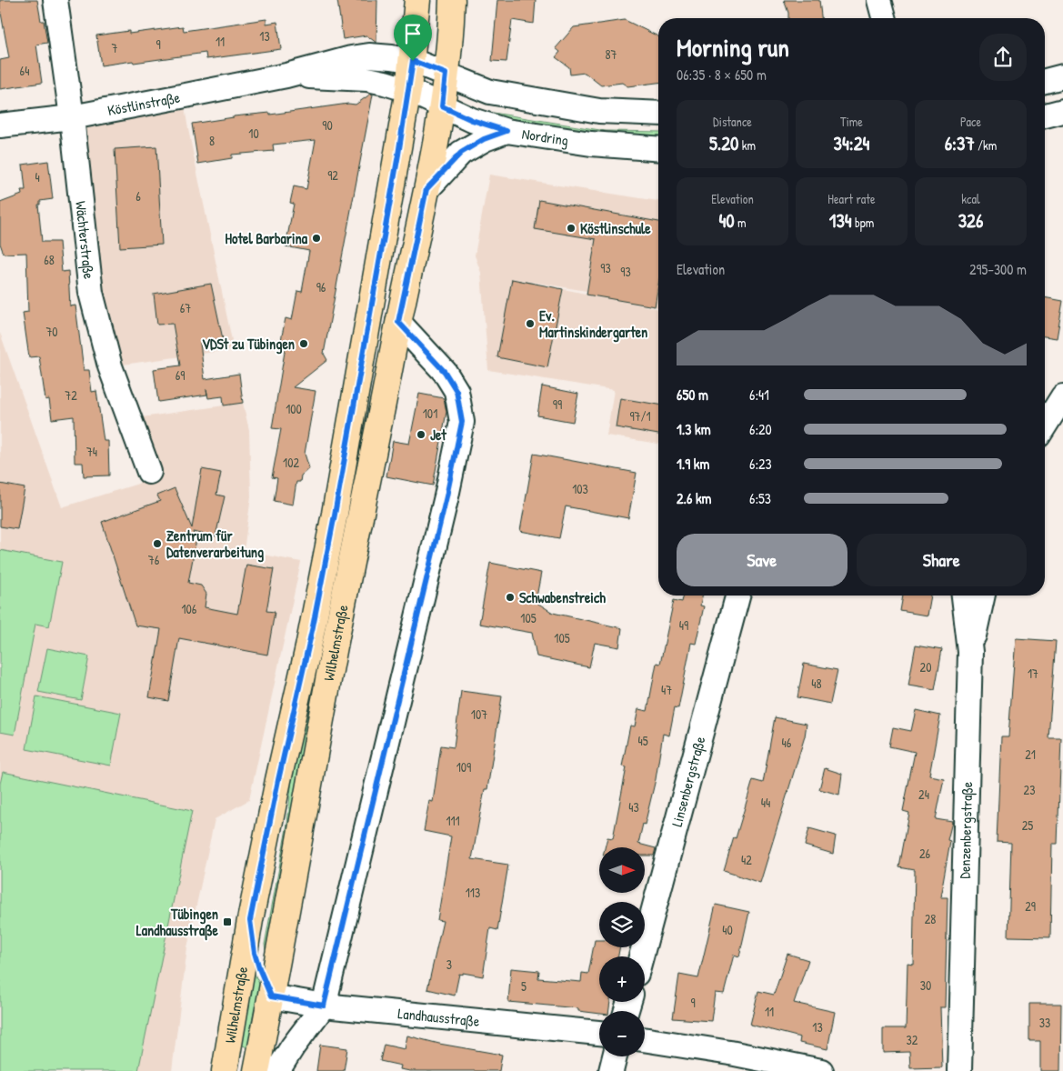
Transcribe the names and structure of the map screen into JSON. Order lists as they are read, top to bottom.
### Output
{
  "streets": {
    "main road": ["Wilhelmstraße"],
    "street": [
      "Köstlinstraße",
      "Nordring",
      "Wächterstraße",
      "Linsenbergstraße",
      "Denzenbergstraße",
      "Landhausstraße"
    ]
  },
  "crossings": [
    ["Köstlinstraße", "Nordring"],
    ["Köstlinstraße", "Wächterstraße"],
    ["Köstlinstraße", "Wilhelmstraße"],
    ["Nordring", "Wilhelmstraße"],
    ["Wilhelmstraße", "Landhausstraße"]
  ],
  "places": {
    "other": [
      "Köstlinschule",
      "Hotel Barbarina",
      "Ev. Martinskindergarten",
      "VDSt zu Tübingen",
      "Jet",
      "Zentrum für Datenverarbeitung",
      "Schwabenstreich"
    ],
    "transit": ["Tübingen Landhausstraße"]
  },
  "house_numbers": [
    "13",
    "11",
    "9",
    "7",
    "87",
    "64",
    "90",
    "10",
    "8",
    "92",
    "4",
    "6",
    "68",
    "93",
    "93",
    "96",
    "67",
    "70",
    "69",
    "72",
    "99",
    "100",
    "101",
    "97/1",
    "74",
    "102",
    "103",
    "76",
    "106",
    "105",
    "49",
    "105",
    "20",
    "17",
    "48",
    "47",
    "107",
    "45",
    "46",
    "21",
    "109",
    "23",
    "24",
    "44",
    "43",
    "111",
    "25",
    "26",
    "42",
    "113",
    "29",
    "28",
    "40",
    "3",
    "30",
    "5",
    "9",
    "11",
    "33",
    "13",
    "32"
  ],
  "north": "right",
  "page": {
    "heading": ["Morning run", "06:35 · 8 × 650 m"],
    "stats": [
      ["Distance", "5.20 km"],
      ["Time", "34:24"],
      ["Pace", "6:37 /km"],
      ["Elevation", "40 m"],
      ["Heart rate", "134 bpm"],
      ["kcal", "326"]
    ],
    "chart": ["Elevation", "295–300 m"],
    "list": [
      {
        "name": "650 m",
        "note": "6:41"
      },
      {
        "name": "1.3 km",
        "note": "6:20"
      },
      {
        "name": "1.9 km",
        "note": "6:23"
      },
      {
        "name": "2.6 km",
        "note": "6:53"
      }
    ],
    "buttons": ["Save", "Share"],
    "map_buttons": ["+", "−"]
  }
}
